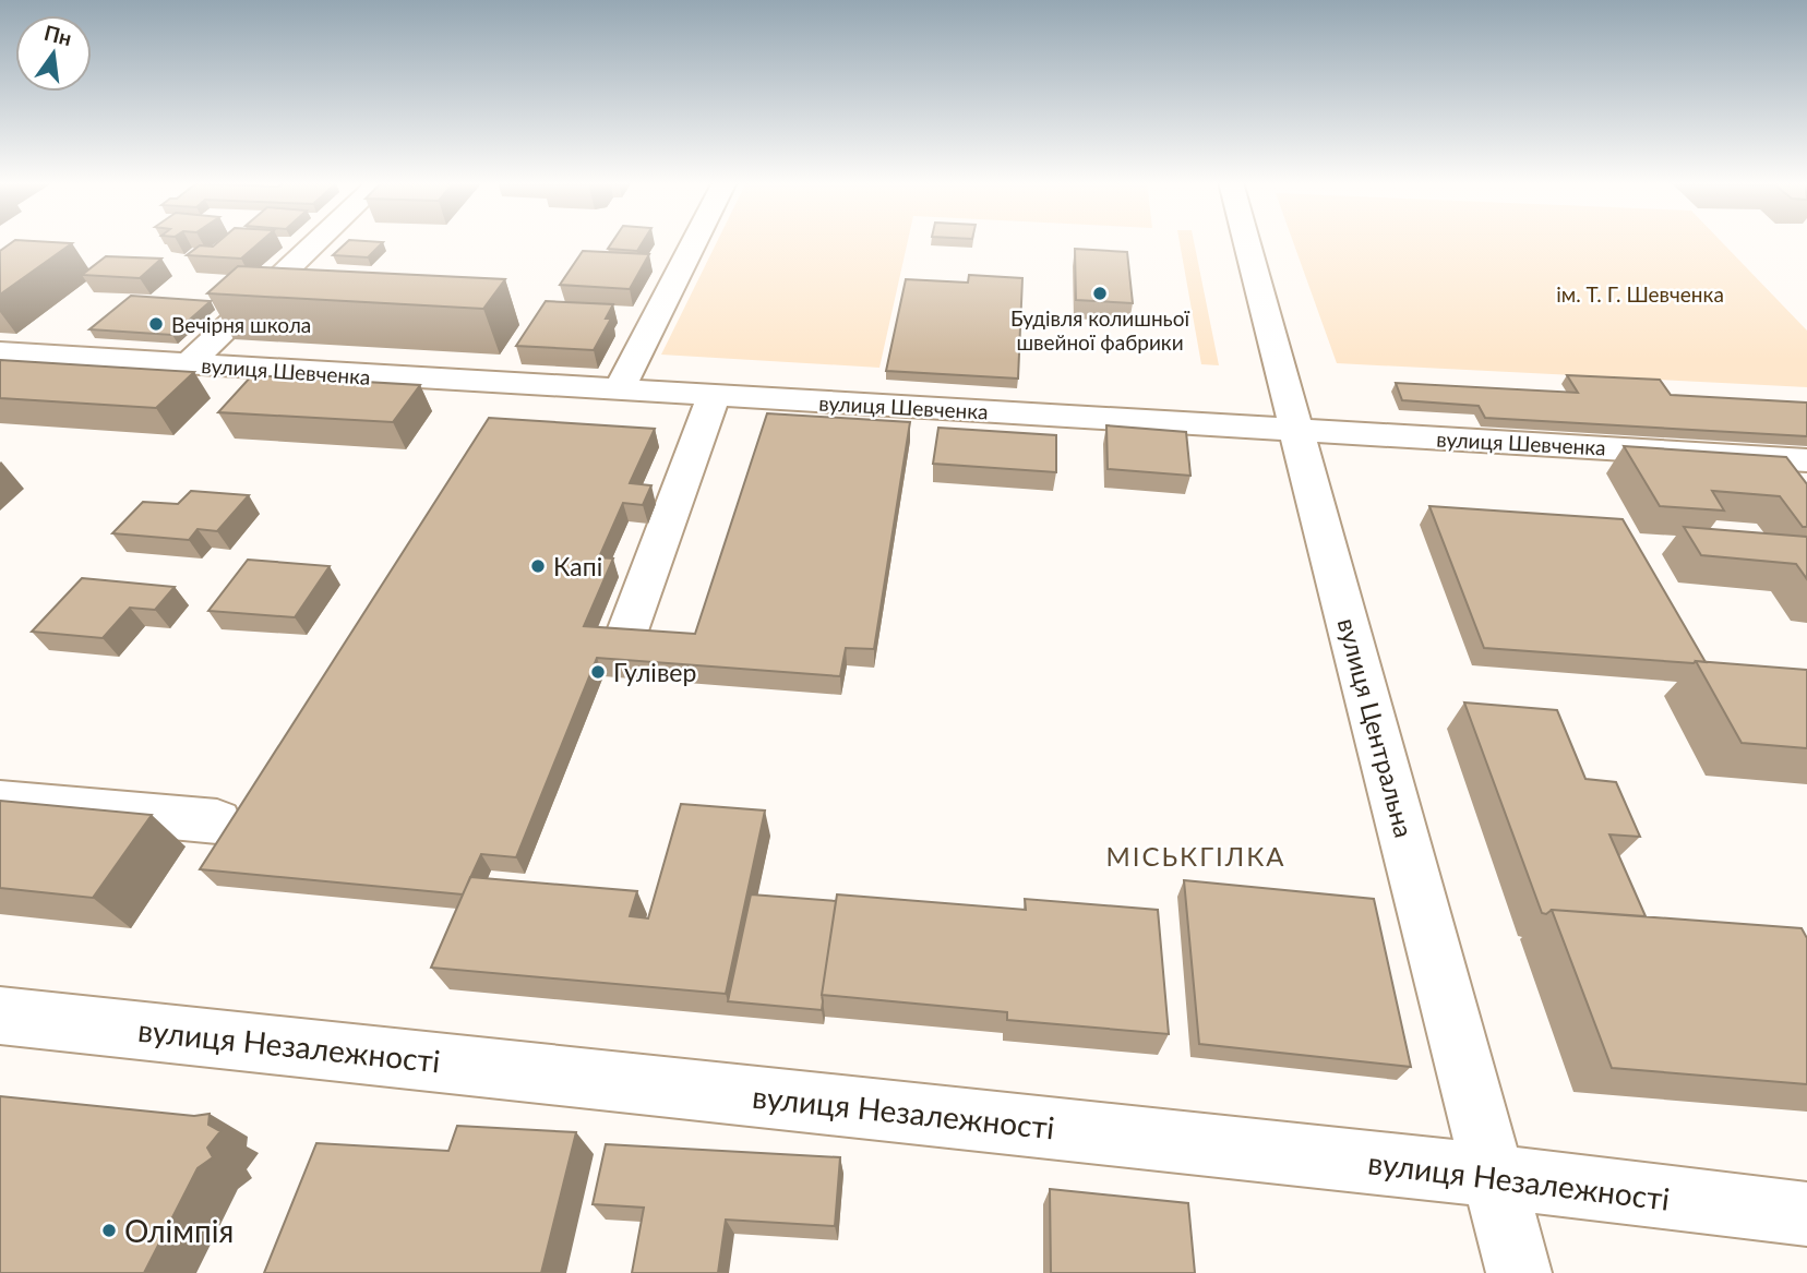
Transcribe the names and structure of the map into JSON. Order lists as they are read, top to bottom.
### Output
{
  "streets": {
    "street": ["вулиця Шевченка", "вулиця Центральна", "вулиця Незалежності"]
  },
  "crossings": [
    ["вулиця Шевченка", "вулиця Центральна"],
    ["вулиця Центральна", "вулиця Незалежності"]
  ],
  "districts": ["МІСЬКГІЛКА"],
  "parks": ["ім. Т. Г. Шевченка"],
  "places": [
    "Будівля колишньої швейної фабрики",
    "Вечірня школа",
    "Капі",
    "Гулівер",
    "Олімпія"
  ],
  "north": "top"
}
